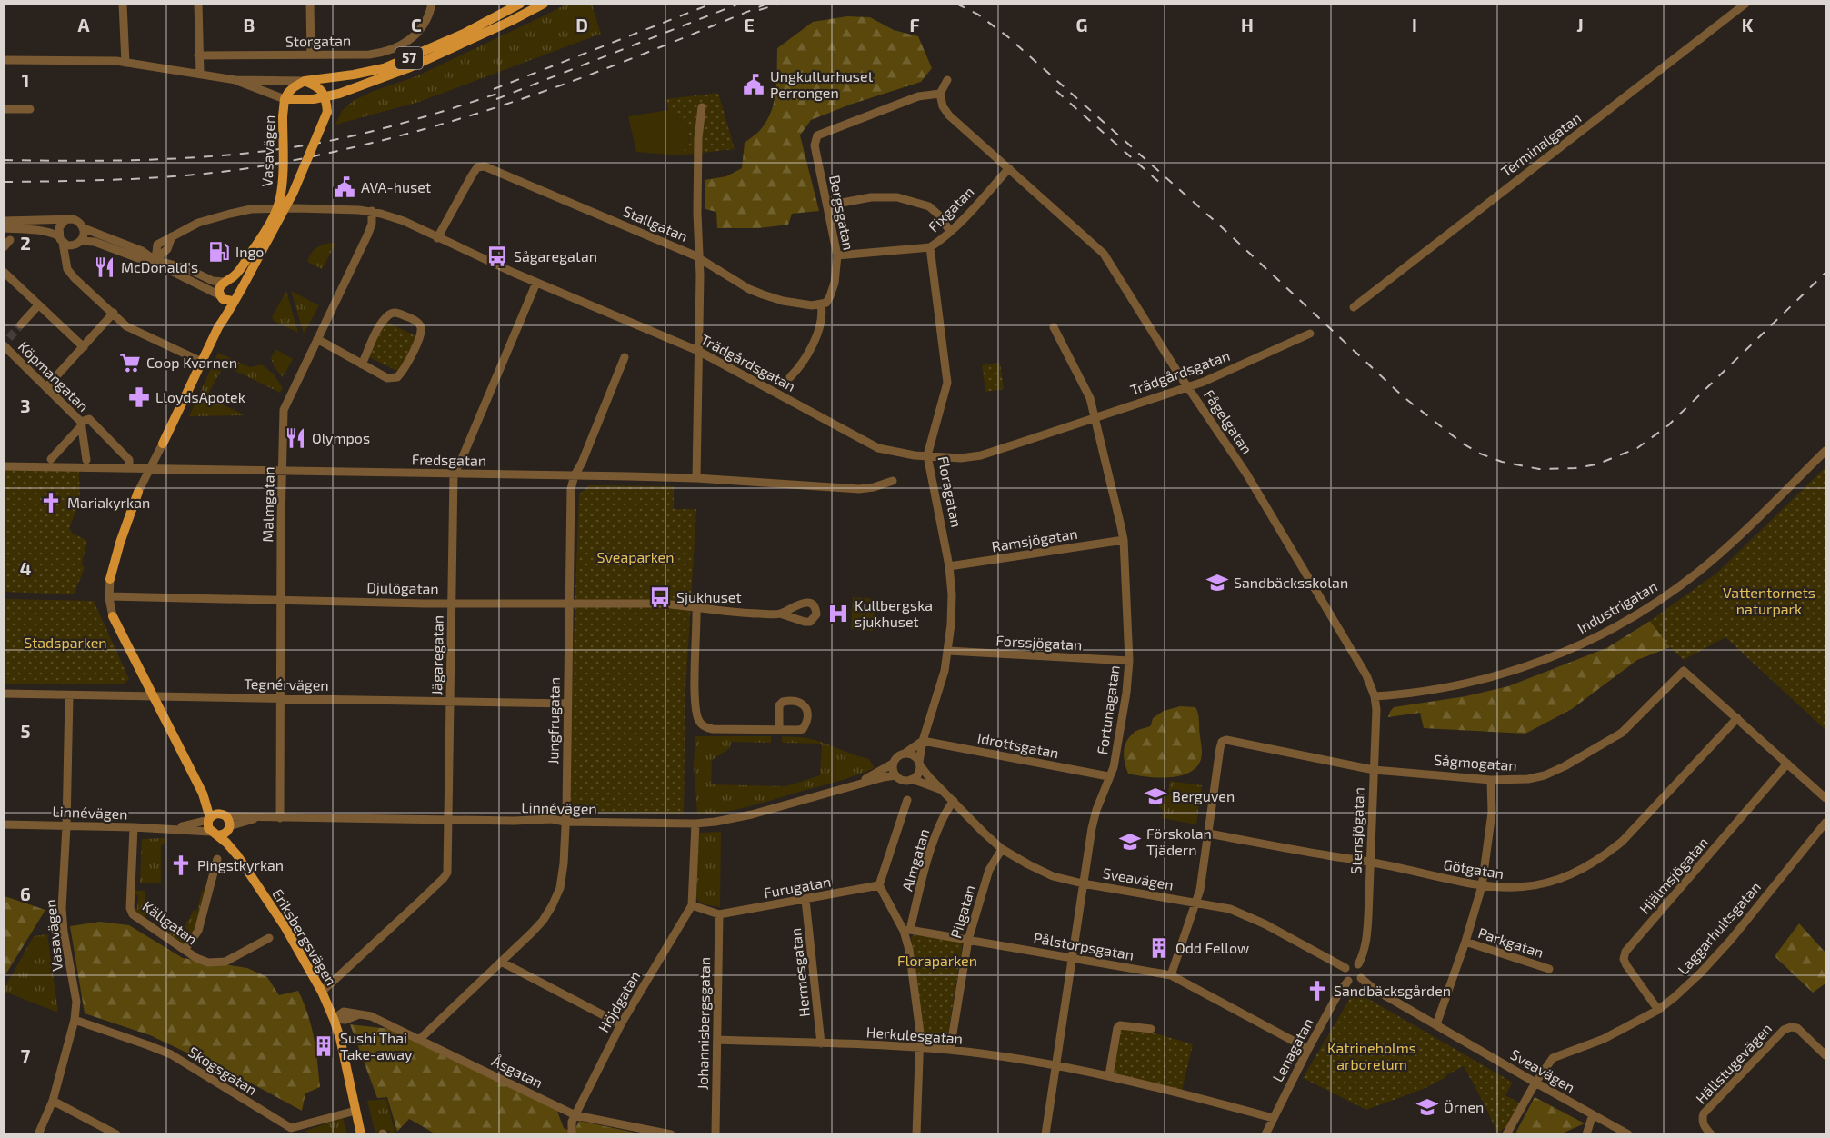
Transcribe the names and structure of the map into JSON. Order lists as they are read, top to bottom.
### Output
{
  "streets": {
    "main road": ["57", "Vasavägen", "Eriksbergsvägen"],
    "street": [
      "Storgatan",
      "Terminalgatan",
      "Fixgatan",
      "Bergsgatan",
      "Stallgatan",
      "Trädgårdsgatan",
      "Köpmangatan",
      "Fågelgatan",
      "Fredsgatan",
      "Floragatan",
      "Malmgatan",
      "Ramsjögatan",
      "Djulögatan",
      "Industrigatan",
      "Forssjögatan",
      "Jägaregatan",
      "Tegnérvägen",
      "Fortunagatan",
      "Jungfrugatan",
      "Idrottsgatan",
      "Sågmogatan",
      "Linnévägen",
      "Stensjögatan",
      "Almgatan",
      "Götgatan",
      "Hjälmsjögatan",
      "Sveavägen",
      "Furugatan",
      "Pilgatan",
      "Källgatan",
      "Laggarhultsgatan",
      "Parkgatan",
      "Pålstorpsgatan",
      "Hermesgatan",
      "Höjdgatan",
      "Johannisbergsgatan",
      "Herkulesgatan",
      "Lenagatan",
      "Hällstugevägen",
      "Skogsgatan",
      "Åsgatan"
    ]
  },
  "crossings": [
    ["57", "Vasavägen"],
    ["Vasavägen", "Fredsgatan"],
    ["Vasavägen", "Djulögatan"],
    ["Vasavägen", "Tegnérvägen"],
    ["Vasavägen", "Linnévägen"],
    ["Vasavägen", "Eriksbergsvägen"],
    ["Vasavägen", "Skogsgatan"],
    ["Fixgatan", "Bergsgatan"],
    ["Fixgatan", "Fågelgatan"],
    ["Fixgatan", "Floragatan"],
    ["Bergsgatan", "Stallgatan"],
    ["Bergsgatan", "Fågelgatan"],
    ["Stallgatan", "Trädgårdsgatan"],
    ["Trädgårdsgatan", "Fågelgatan"],
    ["Trädgårdsgatan", "Floragatan"],
    ["Trädgårdsgatan", "Malmgatan"],
    ["Trädgårdsgatan", "Jägaregatan"],
    ["Trädgårdsgatan", "Fortunagatan"],
    ["Fågelgatan", "Industrigatan"],
    ["Fågelgatan", "Stensjögatan"],
    ["Fredsgatan", "Malmgatan"],
    ["Fredsgatan", "Jägaregatan"],
    ["Fredsgatan", "Jungfrugatan"],
    ["Floragatan", "Ramsjögatan"],
    ["Floragatan", "Forssjögatan"],
    ["Floragatan", "Idrottsgatan"],
    ["Floragatan", "Linnévägen"],
    ["Floragatan", "Sveavägen"],
    ["Malmgatan", "Djulögatan"],
    ["Malmgatan", "Tegnérvägen"],
    ["Malmgatan", "Linnévägen"],
    ["Ramsjögatan", "Fortunagatan"],
    ["Djulögatan", "Jägaregatan"],
    ["Djulögatan", "Jungfrugatan"],
    ["Djulögatan", "Eriksbergsvägen"],
    ["Industrigatan", "Stensjögatan"],
    ["Forssjögatan", "Fortunagatan"],
    ["Jägaregatan", "Tegnérvägen"],
    ["Jägaregatan", "Linnévägen"],
    ["Jägaregatan", "Eriksbergsvägen"],
    ["Tegnérvägen", "Jungfrugatan"],
    ["Tegnérvägen", "Eriksbergsvägen"],
    ["Fortunagatan", "Idrottsgatan"],
    ["Fortunagatan", "Sveavägen"],
    ["Fortunagatan", "Pålstorpsgatan"],
    ["Fortunagatan", "Herkulesgatan"],
    ["Jungfrugatan", "Linnévägen"],
    ["Jungfrugatan", "Åsgatan"],
    ["Sågmogatan", "Stensjögatan"],
    ["Sågmogatan", "Götgatan"],
    ["Sågmogatan", "Parkgatan"],
    ["Linnévägen", "Sveavägen"],
    ["Linnévägen", "Källgatan"],
    ["Linnévägen", "Eriksbergsvägen"],
    ["Linnévägen", "Höjdgatan"],
    ["Stensjögatan", "Götgatan"],
    ["Stensjögatan", "Sveavägen"],
    ["Stensjögatan", "Lenagatan"],
    ["Almgatan", "Sveavägen"],
    ["Almgatan", "Pålstorpsgatan"],
    ["Götgatan", "Parkgatan"],
    ["Hjälmsjögatan", "Laggarhultsgatan"],
    ["Sveavägen", "Pilgatan"],
    ["Sveavägen", "Laggarhultsgatan"],
    ["Sveavägen", "Parkgatan"],
    ["Sveavägen", "Lenagatan"],
    ["Furugatan", "Hermesgatan"],
    ["Furugatan", "Johannisbergsgatan"],
    ["Pilgatan", "Pålstorpsgatan"],
    ["Pilgatan", "Herkulesgatan"],
    ["Eriksbergsvägen", "Skogsgatan"],
    ["Eriksbergsvägen", "Åsgatan"],
    ["Pålstorpsgatan", "Lenagatan"],
    ["Hermesgatan", "Herkulesgatan"],
    ["Höjdgatan", "Åsgatan"],
    ["Johannisbergsgatan", "Herkulesgatan"],
    ["Herkulesgatan", "Lenagatan"]
  ],
  "parks": [
    "Sveaparken",
    "Vattentornets naturpark",
    "Stadsparken",
    "Floraparken",
    "Katrineholms arboretum"
  ],
  "places": {
    "public building": ["Ungkulturhuset Perrongen", "AVA-huset"],
    "fuel station": ["Ingo"],
    "bus stop": ["Sågaregatan", "Sjukhuset"],
    "restaurant": ["McDonald's", "Olympos"],
    "supermarket": ["Coop Kvarnen"],
    "pharmacy": ["LloydsApotek"],
    "church": ["Mariakyrkan", "Pingstkyrkan", "Sandbäcksgården"],
    "school or university": [
      "Sandbäcksskolan",
      "Berguven",
      "Förskolan Tjädern",
      "Örnen"
    ],
    "hospital": ["Kullbergska sjukhuset"],
    "building": ["Odd Fellow", "Sushi Thai Take-away"]
  },
  "grid": {
    "columns": [
      "A",
      "B",
      "C",
      "D",
      "E",
      "F",
      "G",
      "H",
      "I",
      "J",
      "K"
    ],
    "rows": [
      "1",
      "2",
      "3",
      "4",
      "5",
      "6",
      "7"
    ]
  }
}
